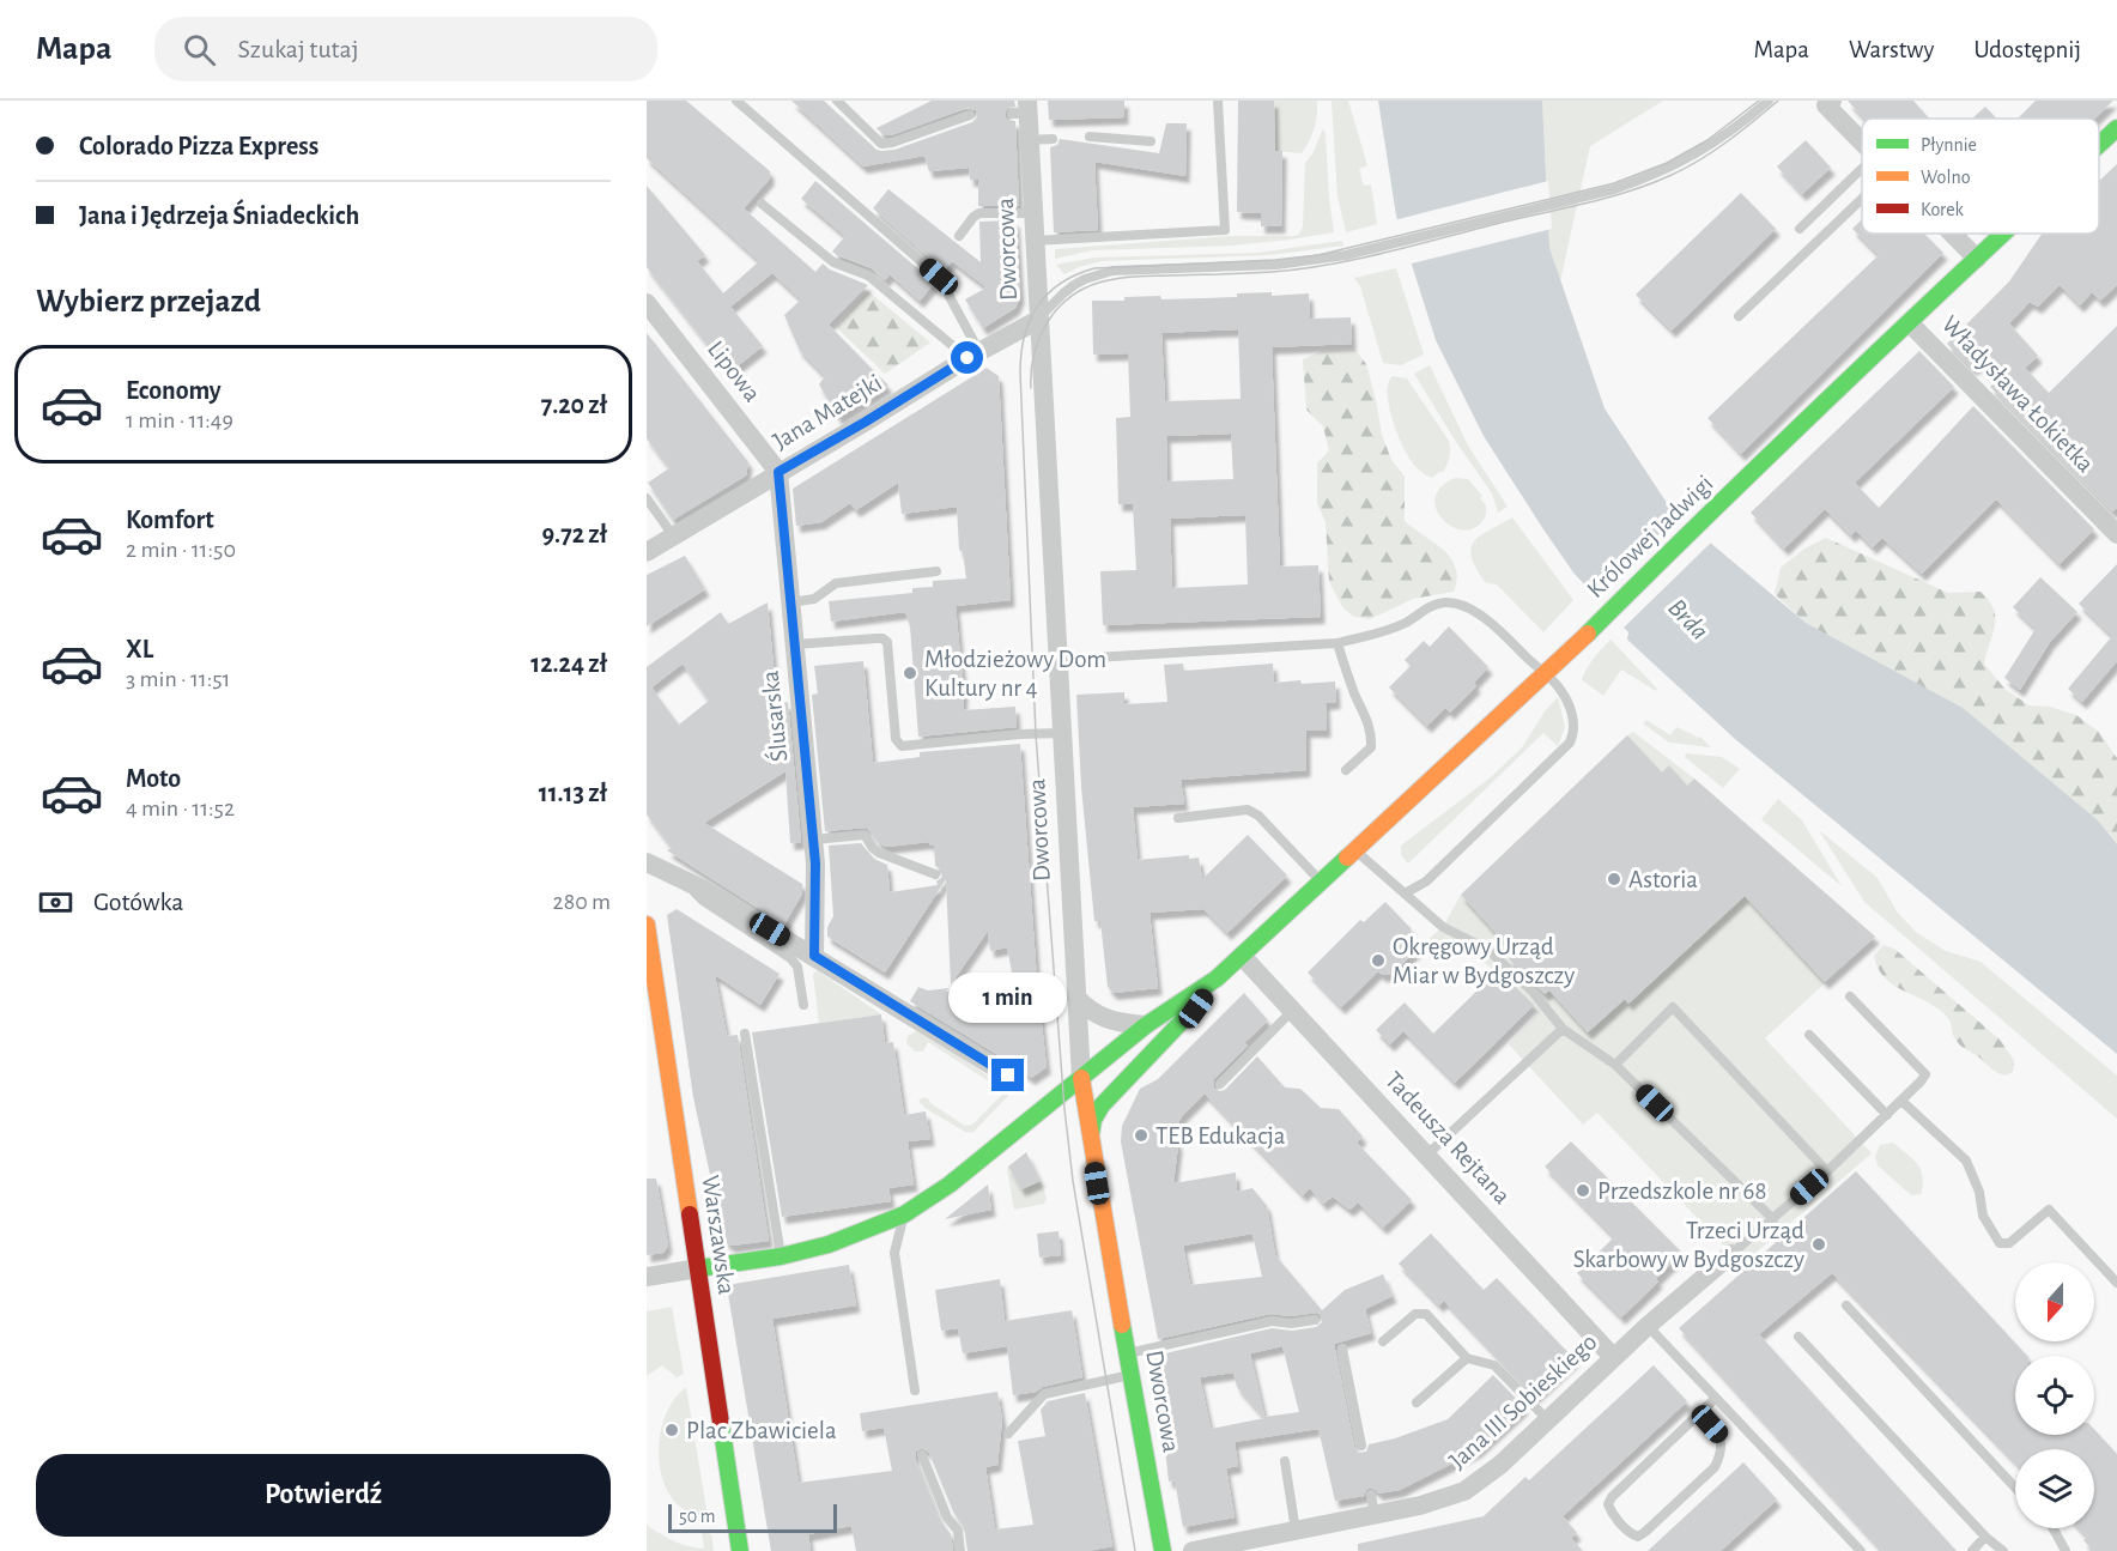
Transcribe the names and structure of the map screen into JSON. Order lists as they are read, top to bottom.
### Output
{
  "streets": {
    "street": [
      "Dworcowa",
      "Lipowa",
      "Władysława Łokietka",
      "Jana Matejki",
      "Królowej Jadwigi",
      "Ślusarska",
      "Tadeusza Rejtana",
      "Warszawska",
      "Jana III Sobieskiego"
    ]
  },
  "crossings": [
    ["Dworcowa", "Jana Matejki"],
    ["Dworcowa", "Królowej Jadwigi"],
    ["Lipowa", "Jana Matejki"],
    ["Lipowa", "Ślusarska"],
    ["Władysława Łokietka", "Królowej Jadwigi"],
    ["Jana Matejki", "Ślusarska"],
    ["Królowej Jadwigi", "Tadeusza Rejtana"],
    ["Królowej Jadwigi", "Warszawska"],
    ["Tadeusza Rejtana", "Jana III Sobieskiego"]
  ],
  "water": ["Brda"],
  "places": [
    "Młodzieżowy Dom Kultury nr 4",
    "Astoria",
    "Okręgowy Urząd Miar w Bydgoszczy",
    "TEB Edukacja",
    "Przedszkole nr 68",
    "Trzeci Urząd Skarbowy w Bydgoszczy",
    "Plac Zbawiciela"
  ],
  "legend": ["Płynnie", "Wolno", "Korek"],
  "scale_bar": "50 m",
  "north": "bottom",
  "page": {
    "header": "Mapa",
    "search": "Szukaj tutaj",
    "nav": ["Mapa", "Warstwy", "Udostępnij"],
    "banner": ["Colorado Pizza Express", "Jana i Jędrzeja Śniadeckich"],
    "heading": "Wybierz przejazd",
    "list": [
      {
        "name": "Economy",
        "note": "1 min · 11:49",
        "value": "7.20 zł"
      },
      {
        "name": "Komfort",
        "note": "2 min · 11:50",
        "value": "9.72 zł"
      },
      {
        "name": "XL",
        "note": "3 min · 11:51",
        "value": "12.24 zł"
      },
      {
        "name": "Moto",
        "note": "4 min · 11:52",
        "value": "11.13 zł"
      }
    ],
    "pay": ["Gotówka", "280 m"],
    "bubble": "1 min",
    "buttons": "Potwierdź",
    "scale": "50 m"
  }
}
